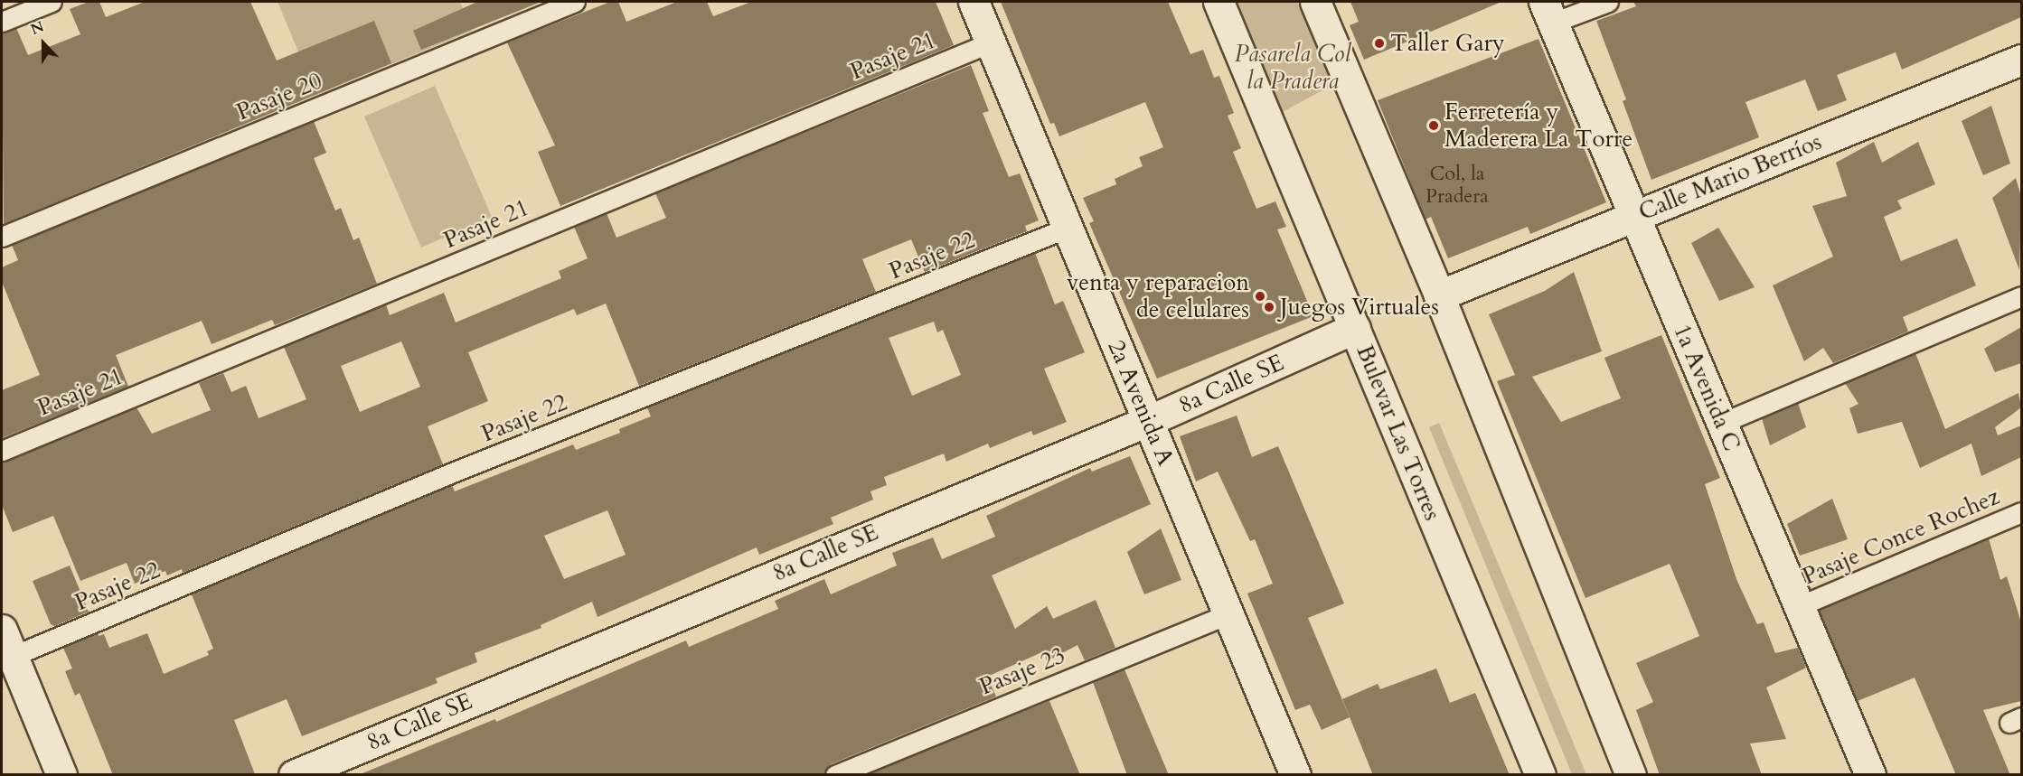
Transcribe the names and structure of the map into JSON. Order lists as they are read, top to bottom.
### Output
{
  "streets": {
    "street": [
      "Calle Mario Berríos",
      "8a Calle SE",
      "1a Avenida C",
      "2a Avenida A",
      "Bulevar Las Torres"
    ],
    "lane": [
      "Pasaje 21",
      "Pasaje 20",
      "Pasaje 22",
      "Pasaje Conce Rochez",
      "Pasaje 23"
    ]
  },
  "crossings": [
    ["Pasaje 21", "2a Avenida A"],
    ["Calle Mario Berríos", "1a Avenida C"],
    ["Pasaje 22", "2a Avenida A"],
    ["8a Calle SE", "2a Avenida A"],
    ["8a Calle SE", "Bulevar Las Torres"],
    ["1a Avenida C", "Pasaje Conce Rochez"],
    ["2a Avenida A", "Pasaje 23"]
  ],
  "parks": ["Pasarela Col la Pradera"],
  "places": [
    "Taller Gary",
    "Ferretería y Maderera La Torre",
    "venta y reparacion de celulares",
    "Juegos Virtuales"
  ],
  "house_numbers": ["Col, la Pradera"],
  "north": "top"
}
